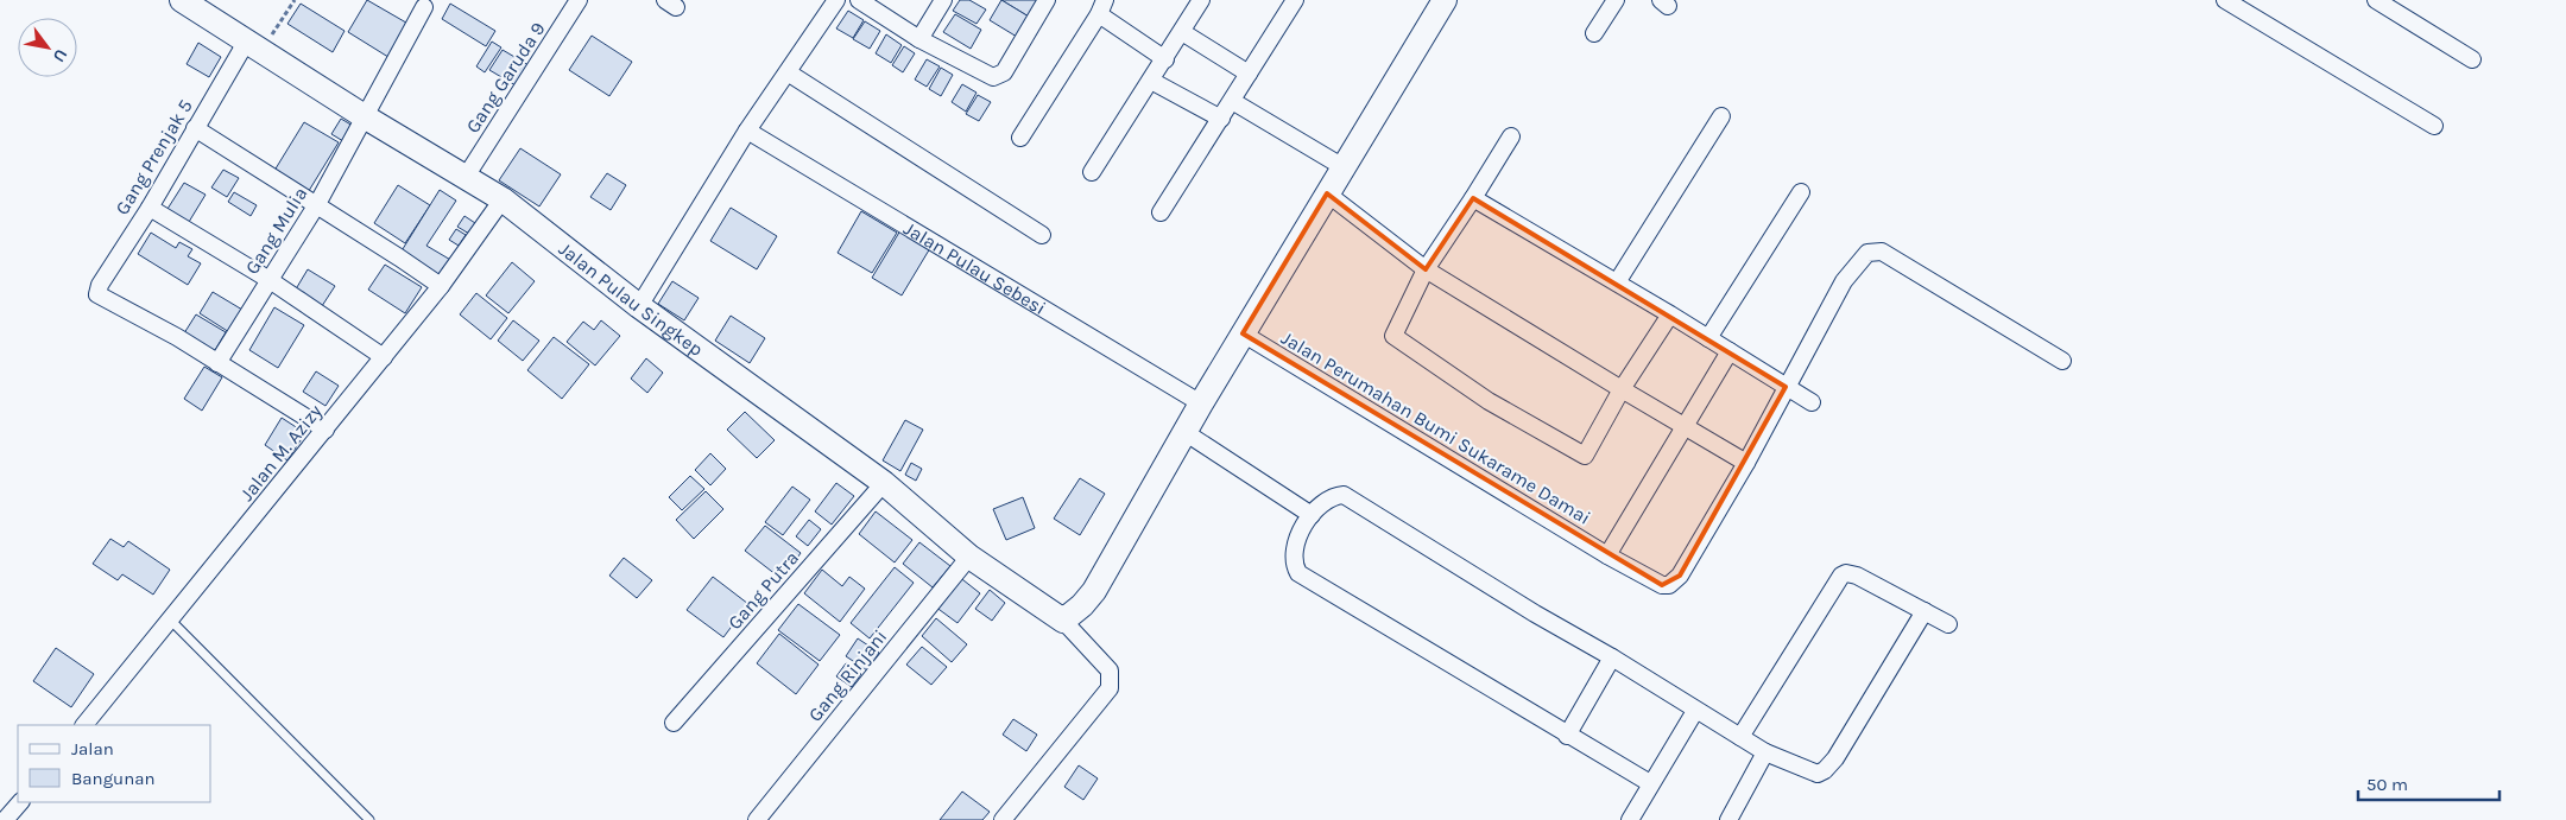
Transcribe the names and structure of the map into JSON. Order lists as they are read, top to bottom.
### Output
{
  "streets": {
    "street": [
      "Gang Garuda 9",
      "Gang Prenjak 5",
      "Gang Mulia",
      "Jalan Pulau Sebesi",
      "Jalan Pulau Singkep",
      "Jalan Perumahan Bumi Sukarame Damai",
      "Jalan M. Azizy",
      "Gang Putra",
      "Gang Rinjani"
    ]
  },
  "crossings": [
    ["Gang Garuda 9", "Jalan Pulau Singkep"],
    ["Gang Prenjak 5", "Gang Mulia"],
    ["Gang Prenjak 5", "Jalan Pulau Singkep"],
    ["Gang Mulia", "Jalan Pulau Singkep"],
    ["Jalan Pulau Singkep", "Jalan M. Azizy"],
    ["Jalan Pulau Singkep", "Gang Putra"],
    ["Jalan Pulau Singkep", "Gang Rinjani"]
  ],
  "legend": ["Jalan", "Bangunan"],
  "scale_bar": "50 m",
  "north": "bottom right"
}
